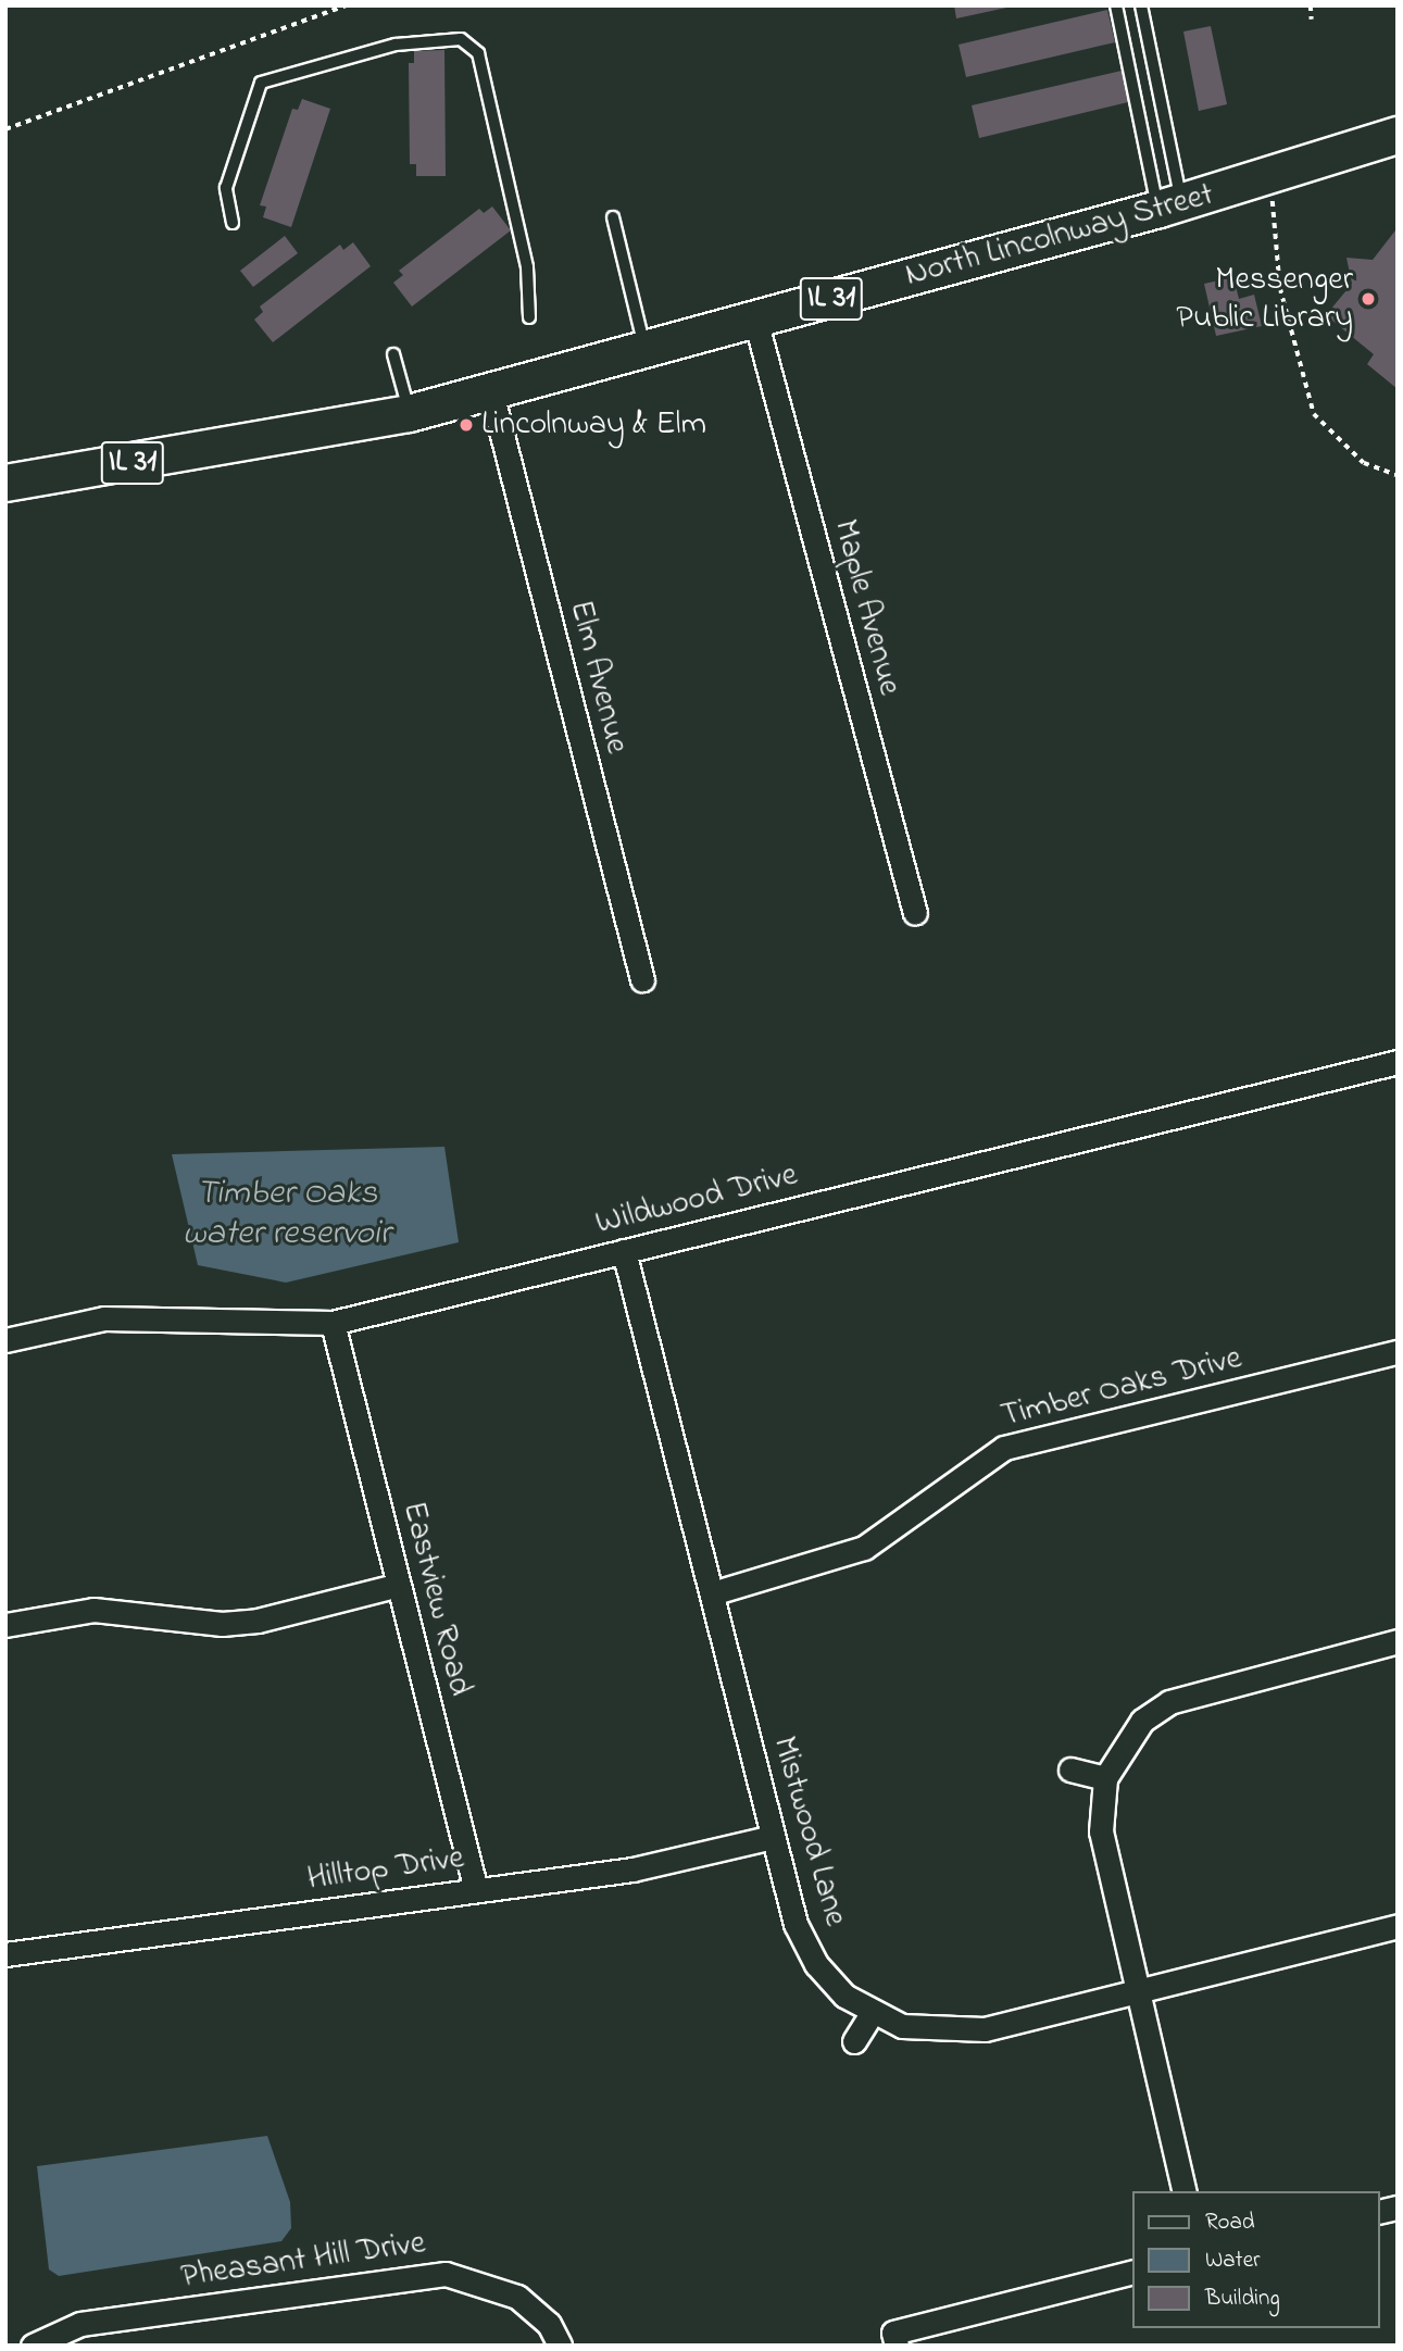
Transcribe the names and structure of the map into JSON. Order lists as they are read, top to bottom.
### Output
{
  "streets": {
    "main road": ["North Lincolnway Street", "IL 31"],
    "street": [
      "Maple Avenue",
      "Elm Avenue",
      "Wildwood Drive",
      "Timber Oaks Drive",
      "Eastview Road",
      "Mistwood Lane",
      "Hilltop Drive",
      "Pheasant Hill Drive"
    ]
  },
  "crossings": [
    ["North Lincolnway Street", "Maple Avenue"],
    ["North Lincolnway Street", "Elm Avenue"],
    ["Wildwood Drive", "Eastview Road"],
    ["Wildwood Drive", "Mistwood Lane"],
    ["Timber Oaks Drive", "Mistwood Lane"],
    ["Eastview Road", "Hilltop Drive"],
    ["Mistwood Lane", "Hilltop Drive"]
  ],
  "water": ["Timber Oaks water reservoir"],
  "places": ["Messenger Public Library", "Lincolnway & Elm"],
  "legend": ["Road", "Water", "Building"]
}
